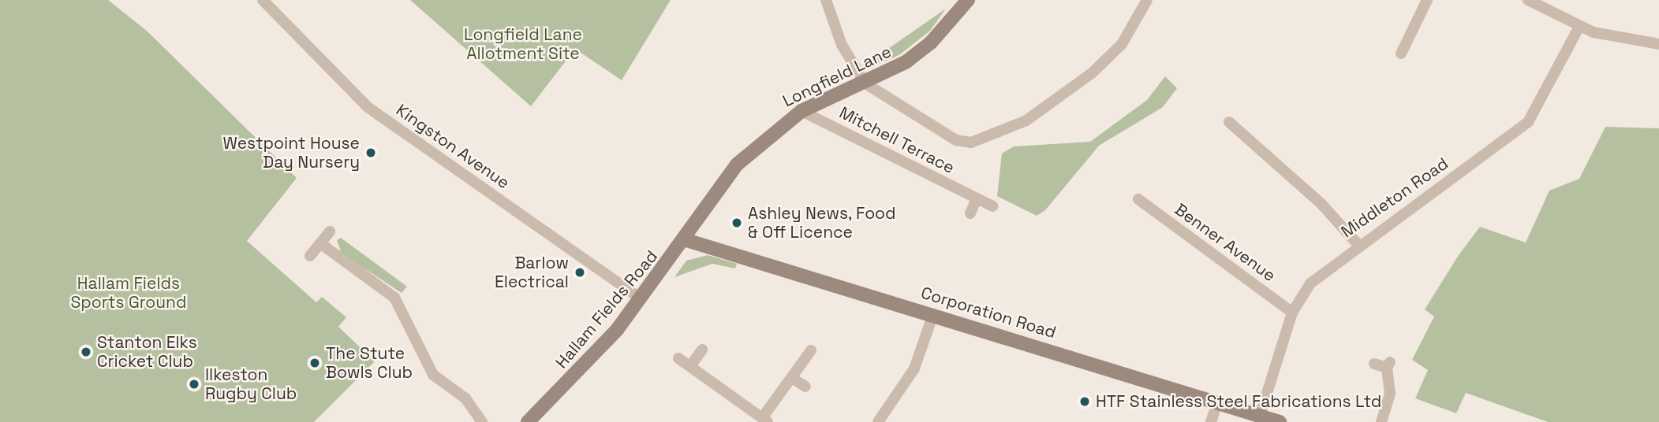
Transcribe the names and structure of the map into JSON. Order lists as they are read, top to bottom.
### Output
{
  "streets": {
    "street": [
      "Longfield Lane",
      "Mitchell Terrace",
      "Kingston Avenue",
      "Middleton Road",
      "Benner Avenue",
      "Hallam Fields Road",
      "Corporation Road"
    ]
  },
  "crossings": [
    ["Longfield Lane", "Mitchell Terrace"],
    ["Longfield Lane", "Hallam Fields Road"],
    ["Longfield Lane", "Corporation Road"],
    ["Kingston Avenue", "Hallam Fields Road"],
    ["Middleton Road", "Benner Avenue"],
    ["Middleton Road", "Corporation Road"],
    ["Hallam Fields Road", "Corporation Road"]
  ],
  "parks": ["Longfield Lane Allotment Site", "Hallam Fields Sports Ground"],
  "places": [
    "Westpoint House Day Nursery",
    "Ashley News, Food & Off Licence",
    "Barlow Electrical",
    "Stanton Elks Cricket Club",
    "The Stute Bowls Club",
    "Ilkeston Rugby Club",
    "HTF Stainless Steel Fabrications Ltd"
  ]
}
